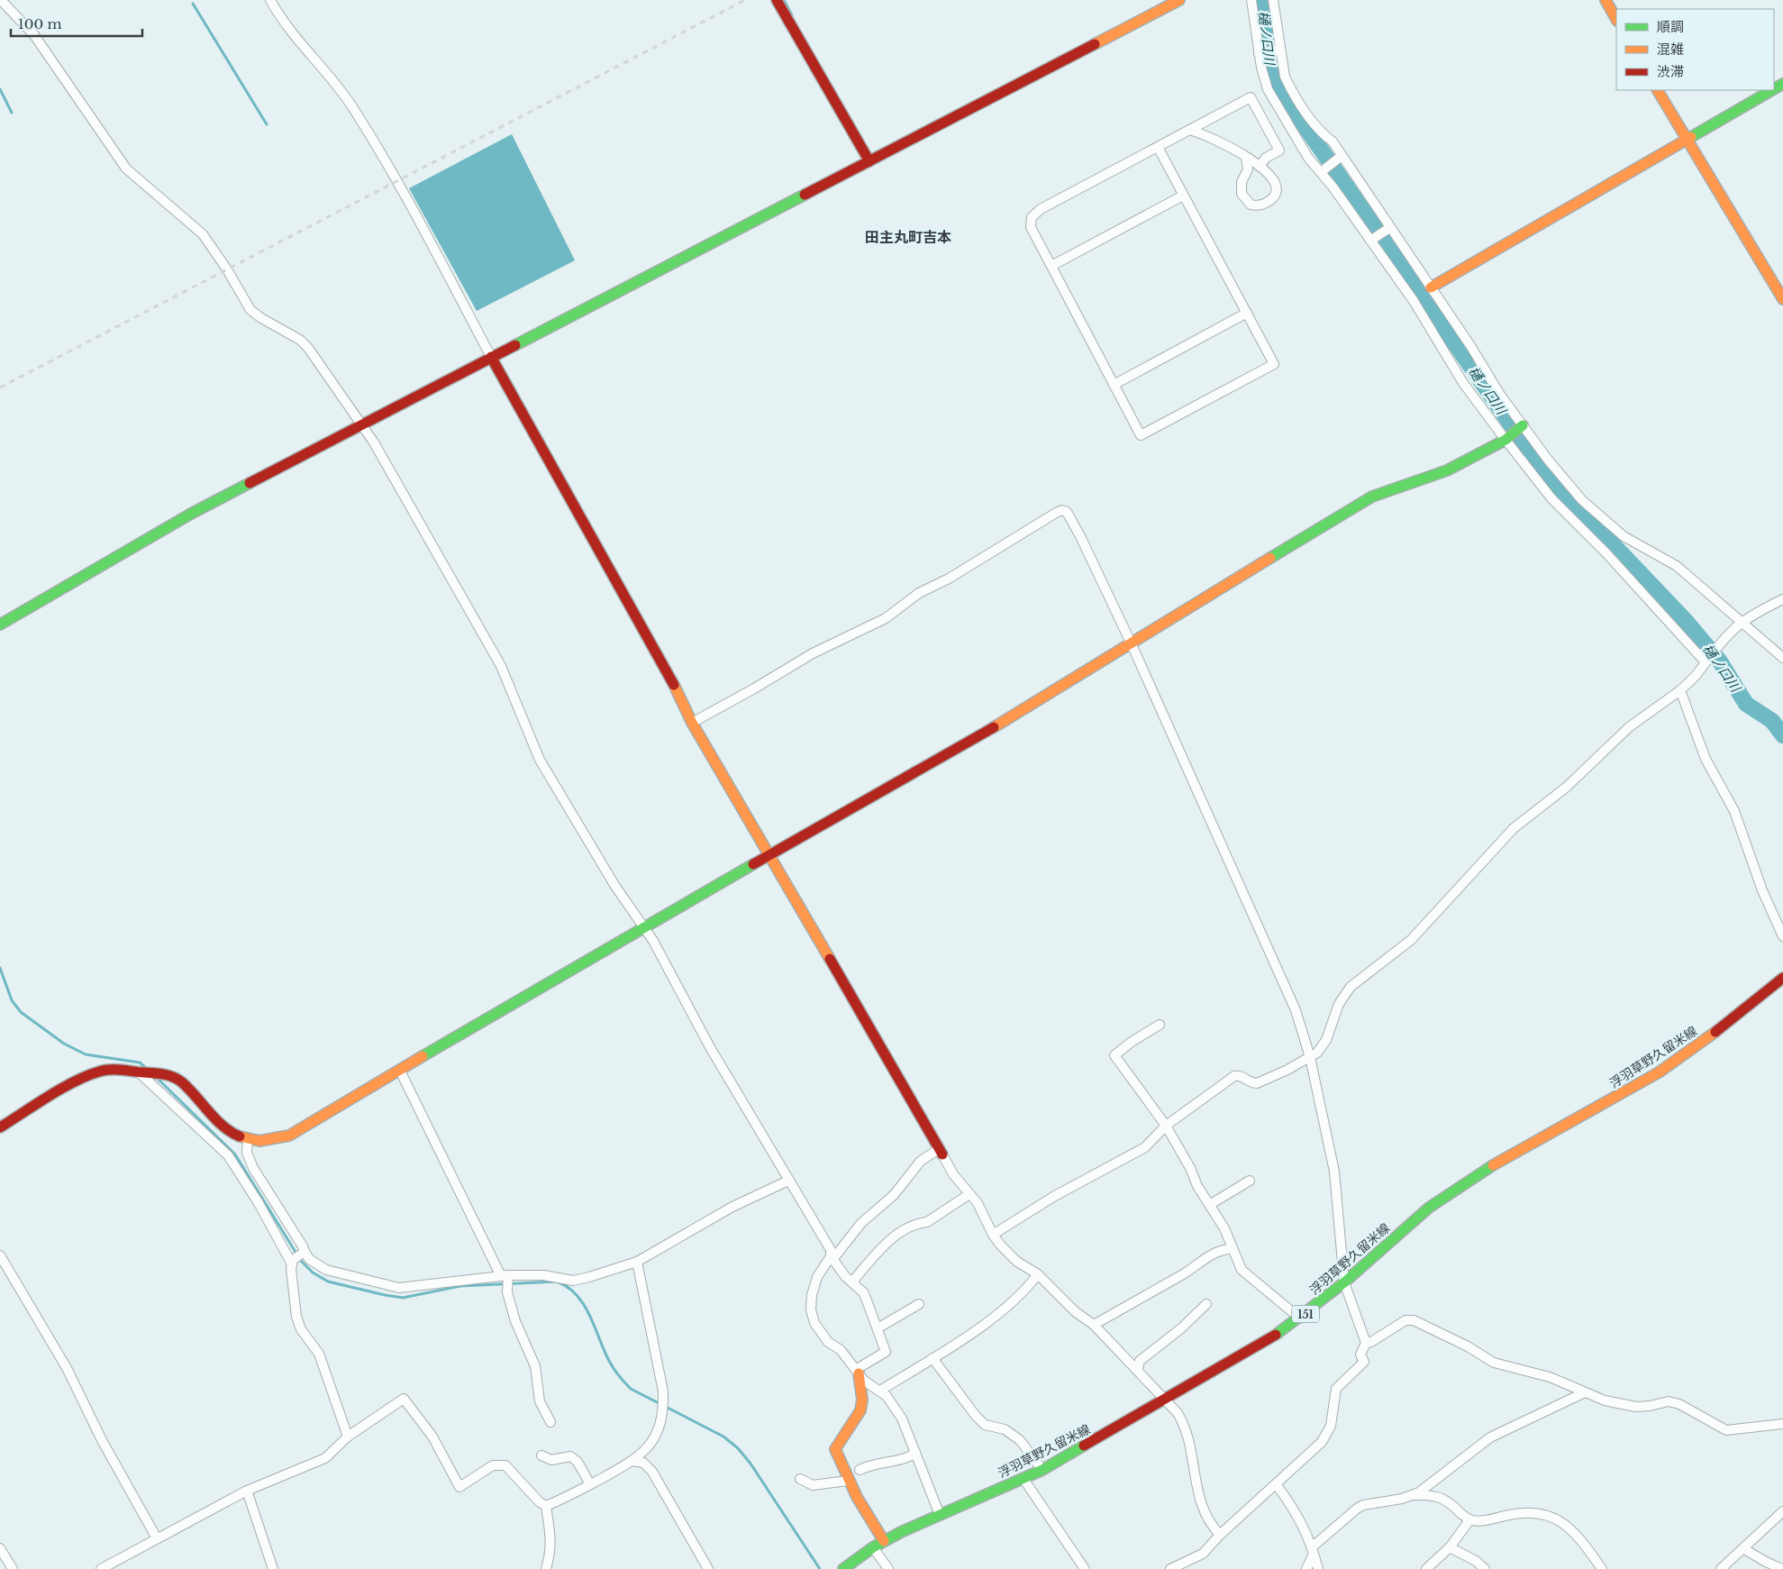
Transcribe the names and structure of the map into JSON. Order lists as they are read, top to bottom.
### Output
{
  "streets": {
    "street": ["浮羽草野久留米線", "151"]
  },
  "districts": ["田主丸町吉本"],
  "water": ["樋ノ口川"],
  "legend": ["順調", "混雑", "渋滞"],
  "scale_bar": "100 m"
}
